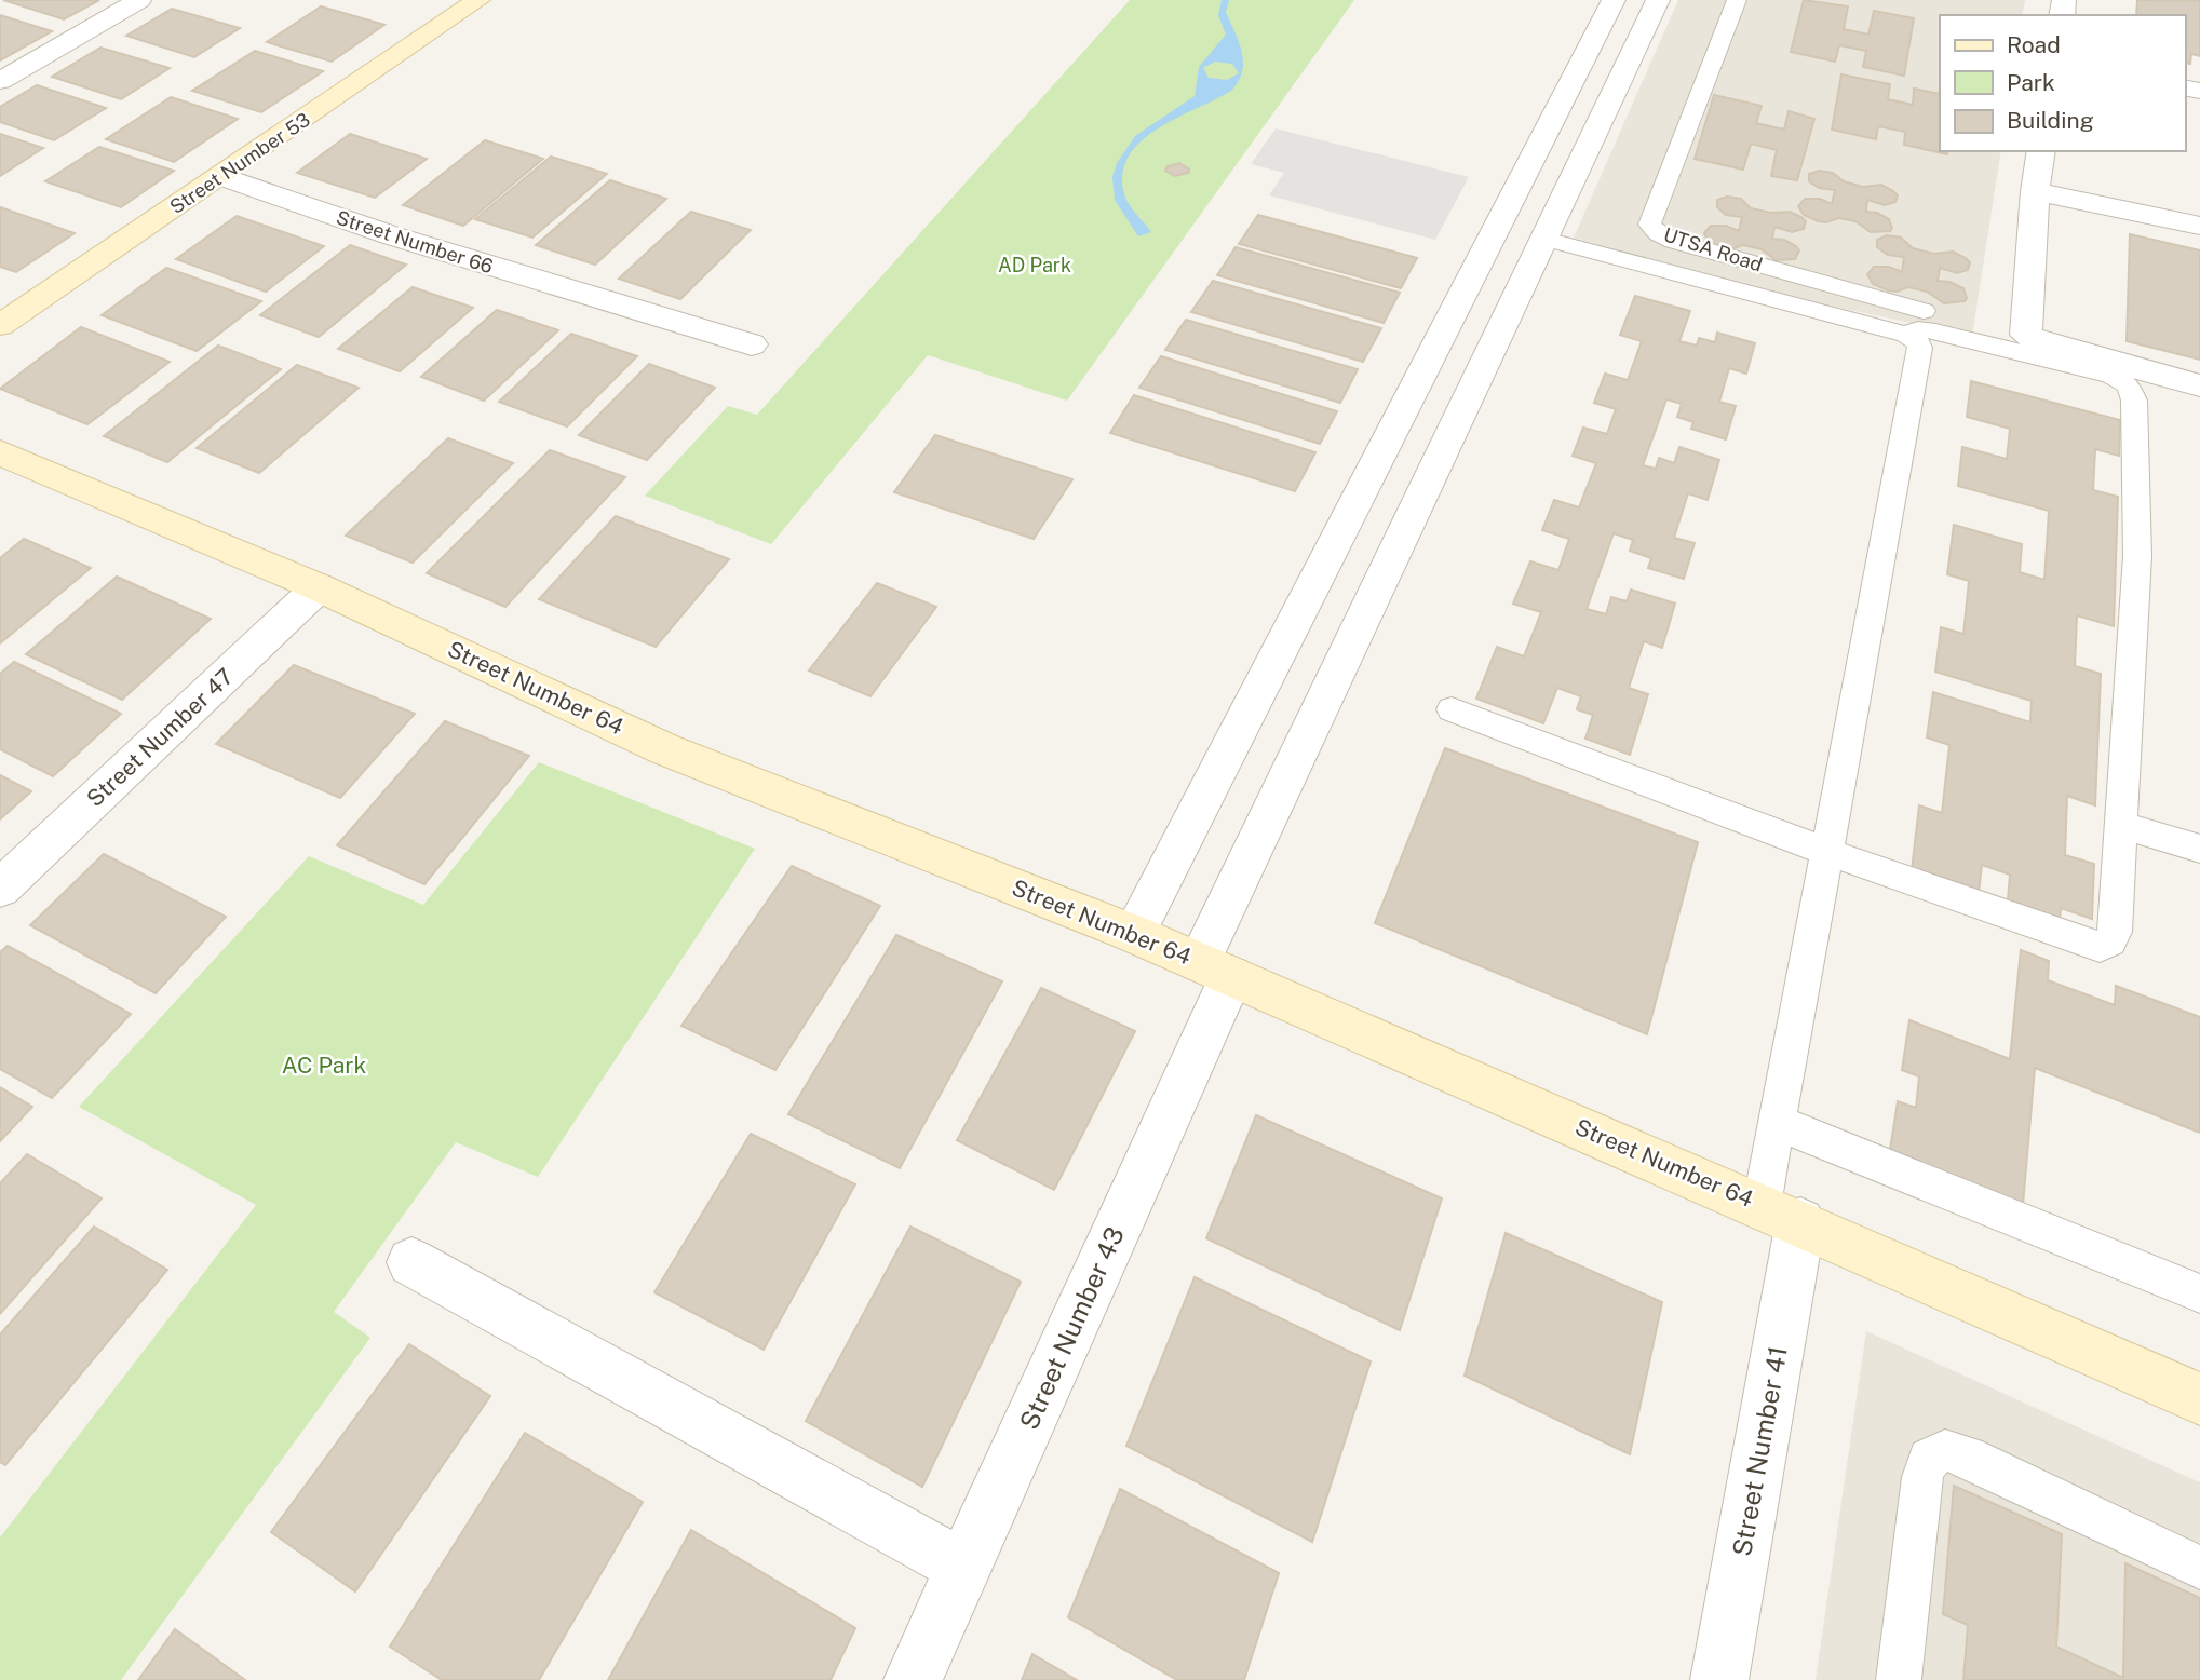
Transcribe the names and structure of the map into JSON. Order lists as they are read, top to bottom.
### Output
{
  "streets": {
    "street": [
      "Street Number 53",
      "Street Number 66",
      "Street Number 64",
      "Street Number 47",
      "Street Number 43",
      "Street Number 41"
    ],
    "lane": ["UTSA Road"]
  },
  "crossings": [
    ["Street Number 53", "Street Number 66"],
    ["Street Number 64", "Street Number 47"],
    ["Street Number 64", "Street Number 43"],
    ["Street Number 64", "Street Number 41"]
  ],
  "parks": ["AD Park", "AC Park"],
  "legend": ["Road", "Park", "Building"]
}
